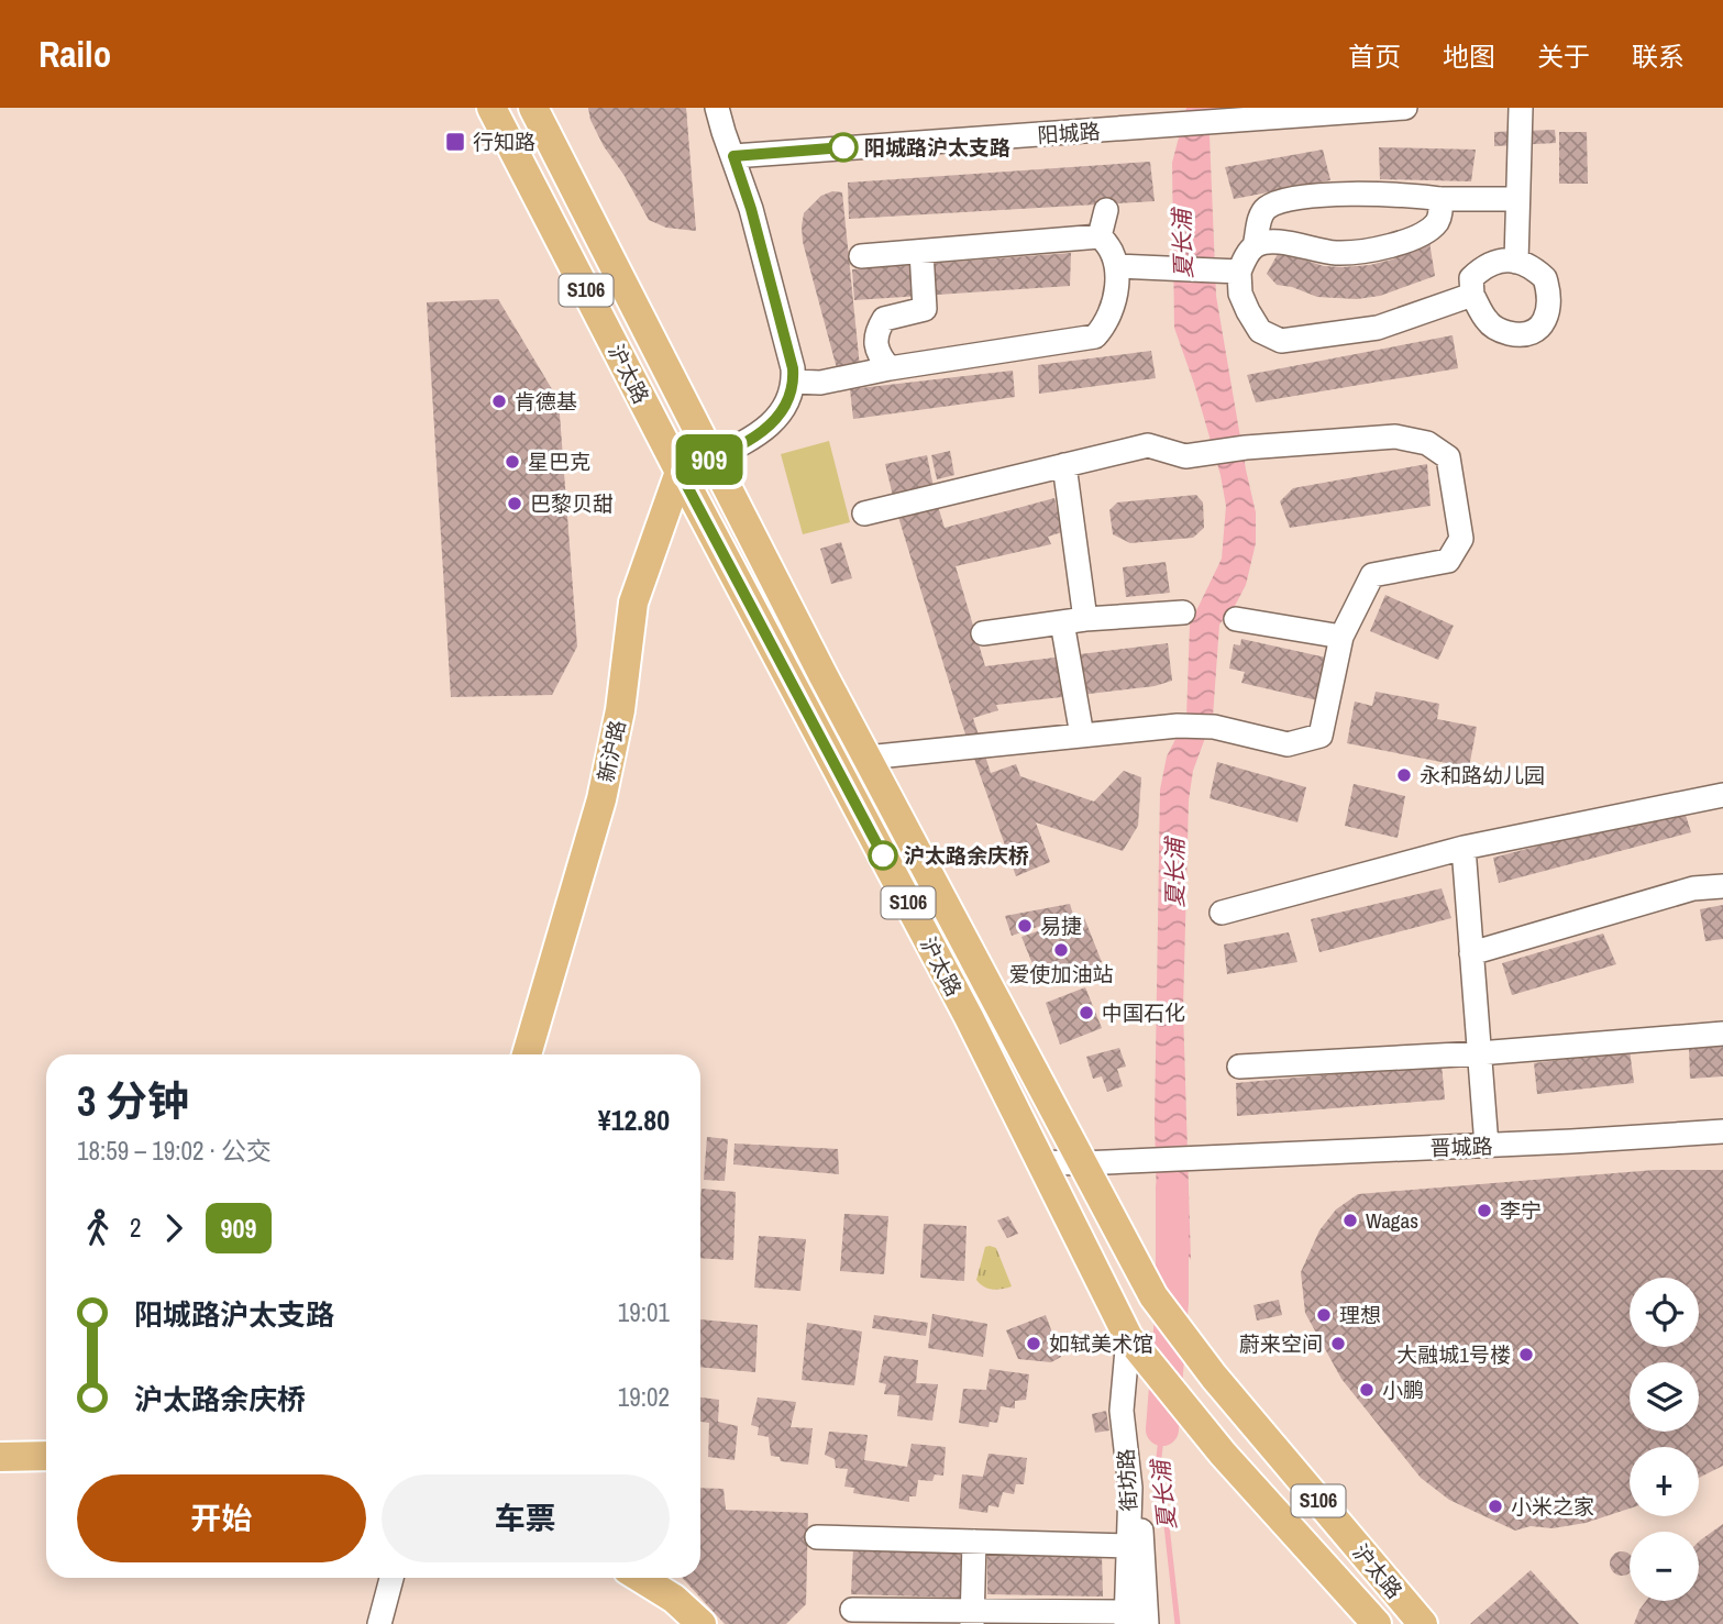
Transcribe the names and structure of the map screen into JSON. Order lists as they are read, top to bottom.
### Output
{
  "streets": {
    "main road": ["S106", "沪太路", "新沪路"],
    "street": ["阳城路", "晋城路", "街坊路"]
  },
  "crossings": [
    ["沪太路", "新沪路"],
    ["沪太路", "晋城路"],
    ["沪太路", "街坊路"]
  ],
  "water": ["夏长浦"],
  "places": {
    "transit": ["行知路"],
    "other": [
      "阳城路沪太支路",
      "肯德基",
      "星巴克",
      "巴黎贝甜",
      "永和路幼儿园",
      "沪太路余庆桥",
      "易捷",
      "爱使加油站",
      "中国石化",
      "李宁",
      "Wagas",
      "理想",
      "如轼美术馆",
      "蔚来空间",
      "大融城1号楼",
      "小鹏",
      "小米之家"
    ]
  },
  "lines": ["bus line 909"],
  "page": {
    "header": "Railo",
    "nav": [
      "首页",
      "地图",
      "关于",
      "联系"
    ],
    "on_map": "909",
    "heading": ["3 分钟", "18:59 – 19:02 · 公交", "¥12.80"],
    "legs": ["2", "909"],
    "list": [
      {
        "name": "阳城路沪太支路",
        "value": "19:01"
      },
      {
        "name": "沪太路余庆桥",
        "value": "19:02"
      }
    ],
    "map_buttons": ["+", "−"],
    "buttons": ["开始", "车票"]
  }
}
